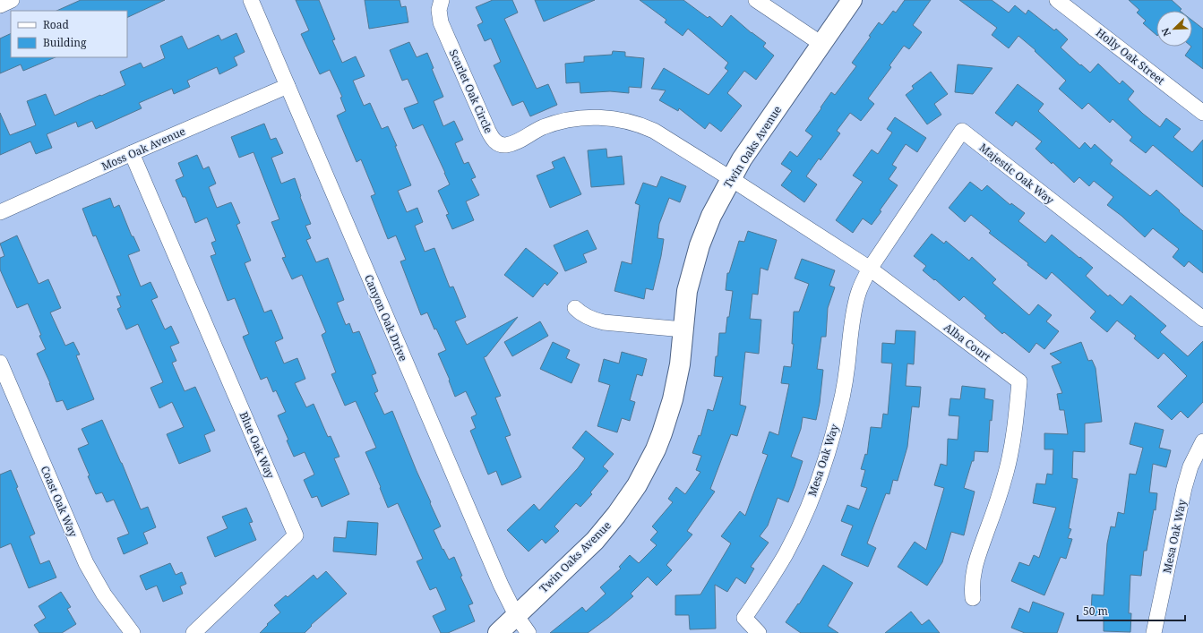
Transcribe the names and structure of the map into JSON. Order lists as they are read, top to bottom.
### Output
{
  "streets": {
    "street": [
      "Holly Oak Street",
      "Scarlet Oak Circle",
      "Twin Oaks Avenue",
      "Moss Oak Avenue",
      "Majestic Oak Way",
      "Canyon Oak Drive",
      "Alba Court",
      "Blue Oak Way",
      "Mesa Oak Way",
      "Coast Oak Way"
    ]
  },
  "crossings": [
    ["Scarlet Oak Circle", "Twin Oaks Avenue"],
    ["Scarlet Oak Circle", "Alba Court"],
    ["Twin Oaks Avenue", "Canyon Oak Drive"],
    ["Twin Oaks Avenue", "Alba Court"],
    ["Moss Oak Avenue", "Canyon Oak Drive"],
    ["Moss Oak Avenue", "Blue Oak Way"],
    ["Majestic Oak Way", "Alba Court"],
    ["Majestic Oak Way", "Mesa Oak Way"],
    ["Alba Court", "Mesa Oak Way"]
  ],
  "legend": ["Road", "Building"],
  "scale_bar": "50 m",
  "north": "bottom left"
}
